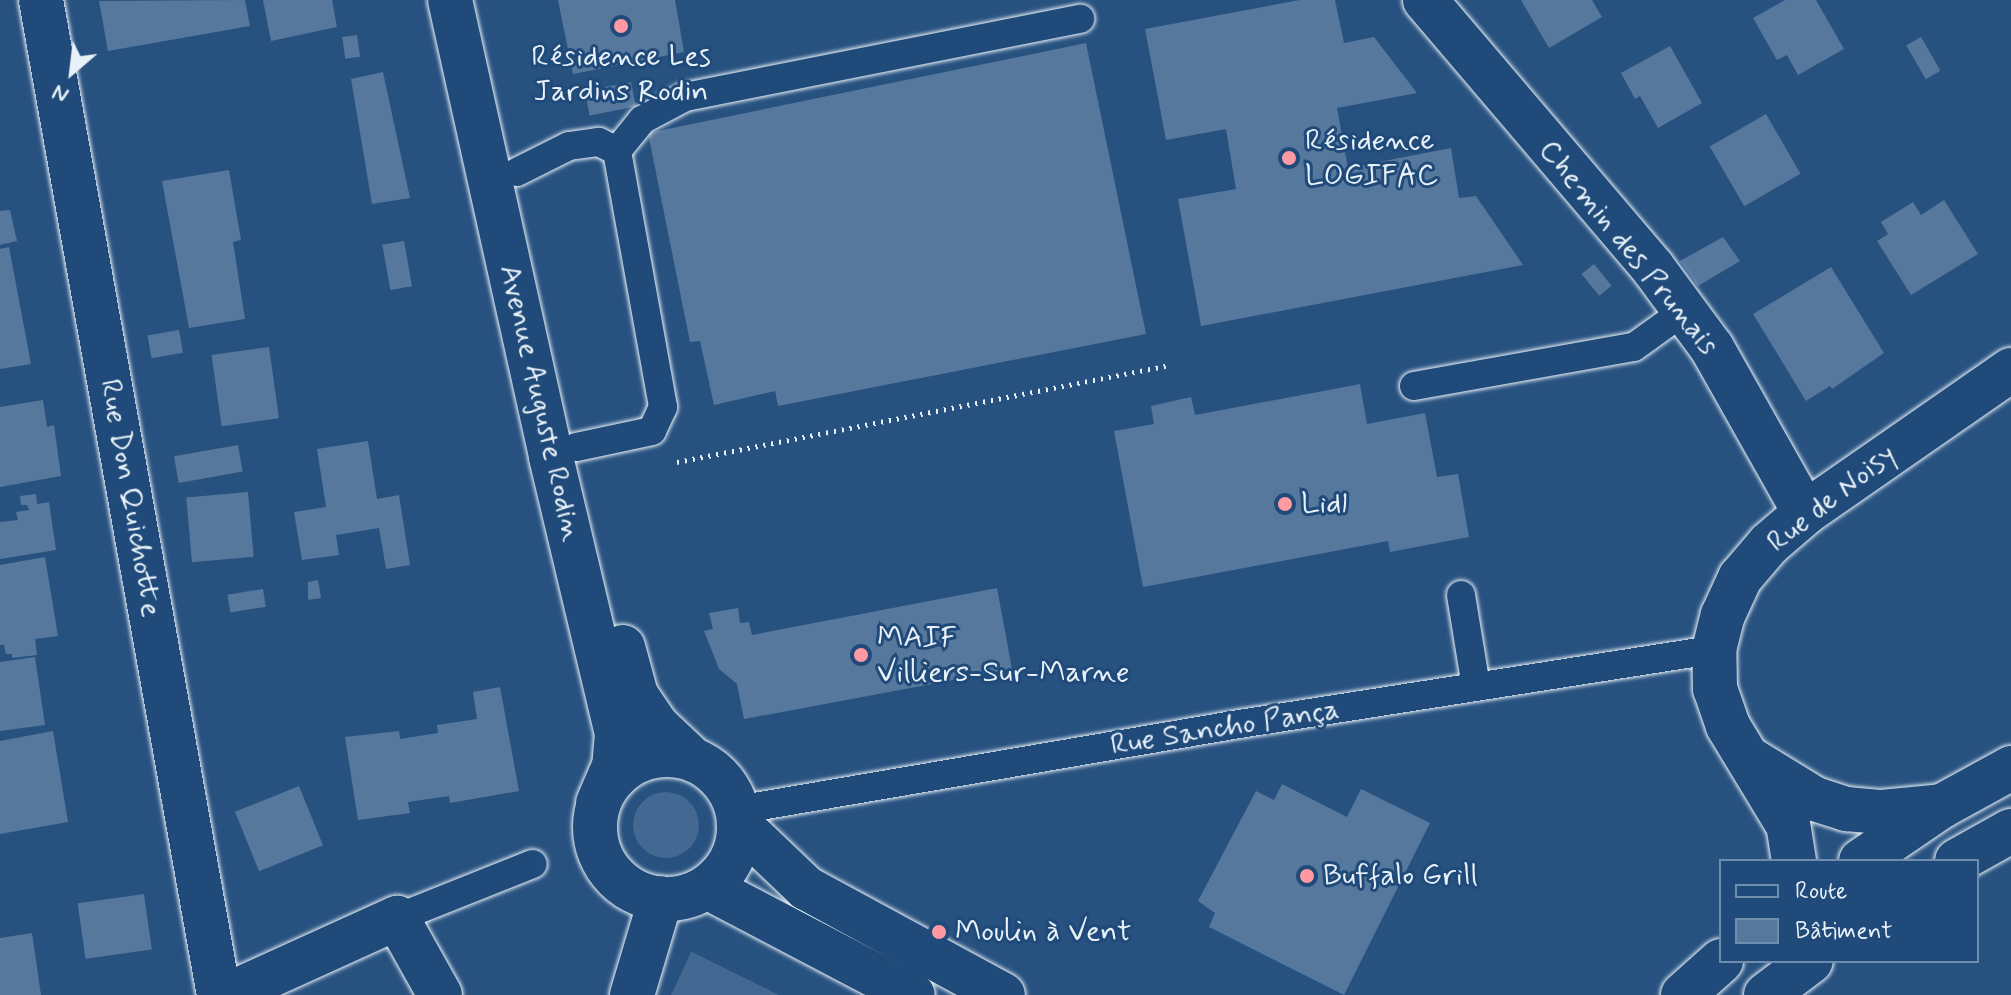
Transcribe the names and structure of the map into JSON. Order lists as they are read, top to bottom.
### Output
{
  "streets": {
    "street": [
      "Chemin des Prunais",
      "Avenue Auguste Rodin",
      "Rue Don Quichotte",
      "Rue de Noisy"
    ],
    "lane": ["Rue Sancho Pança"]
  },
  "crossings": [
    ["Chemin des Prunais", "Rue de Noisy"],
    ["Avenue Auguste Rodin", "Rue Sancho Pança"],
    ["Rue de Noisy", "Rue Sancho Pança"]
  ],
  "places": [
    "Résidence Les Jardins Rodin",
    "Résidence LOGIFAC",
    "Lidl",
    "MAIF Villiers-Sur-Marne",
    "Buffalo Grill",
    "Moulin à Vent"
  ],
  "legend": ["Route", "Bâtiment"],
  "north": "bottom left"
}
